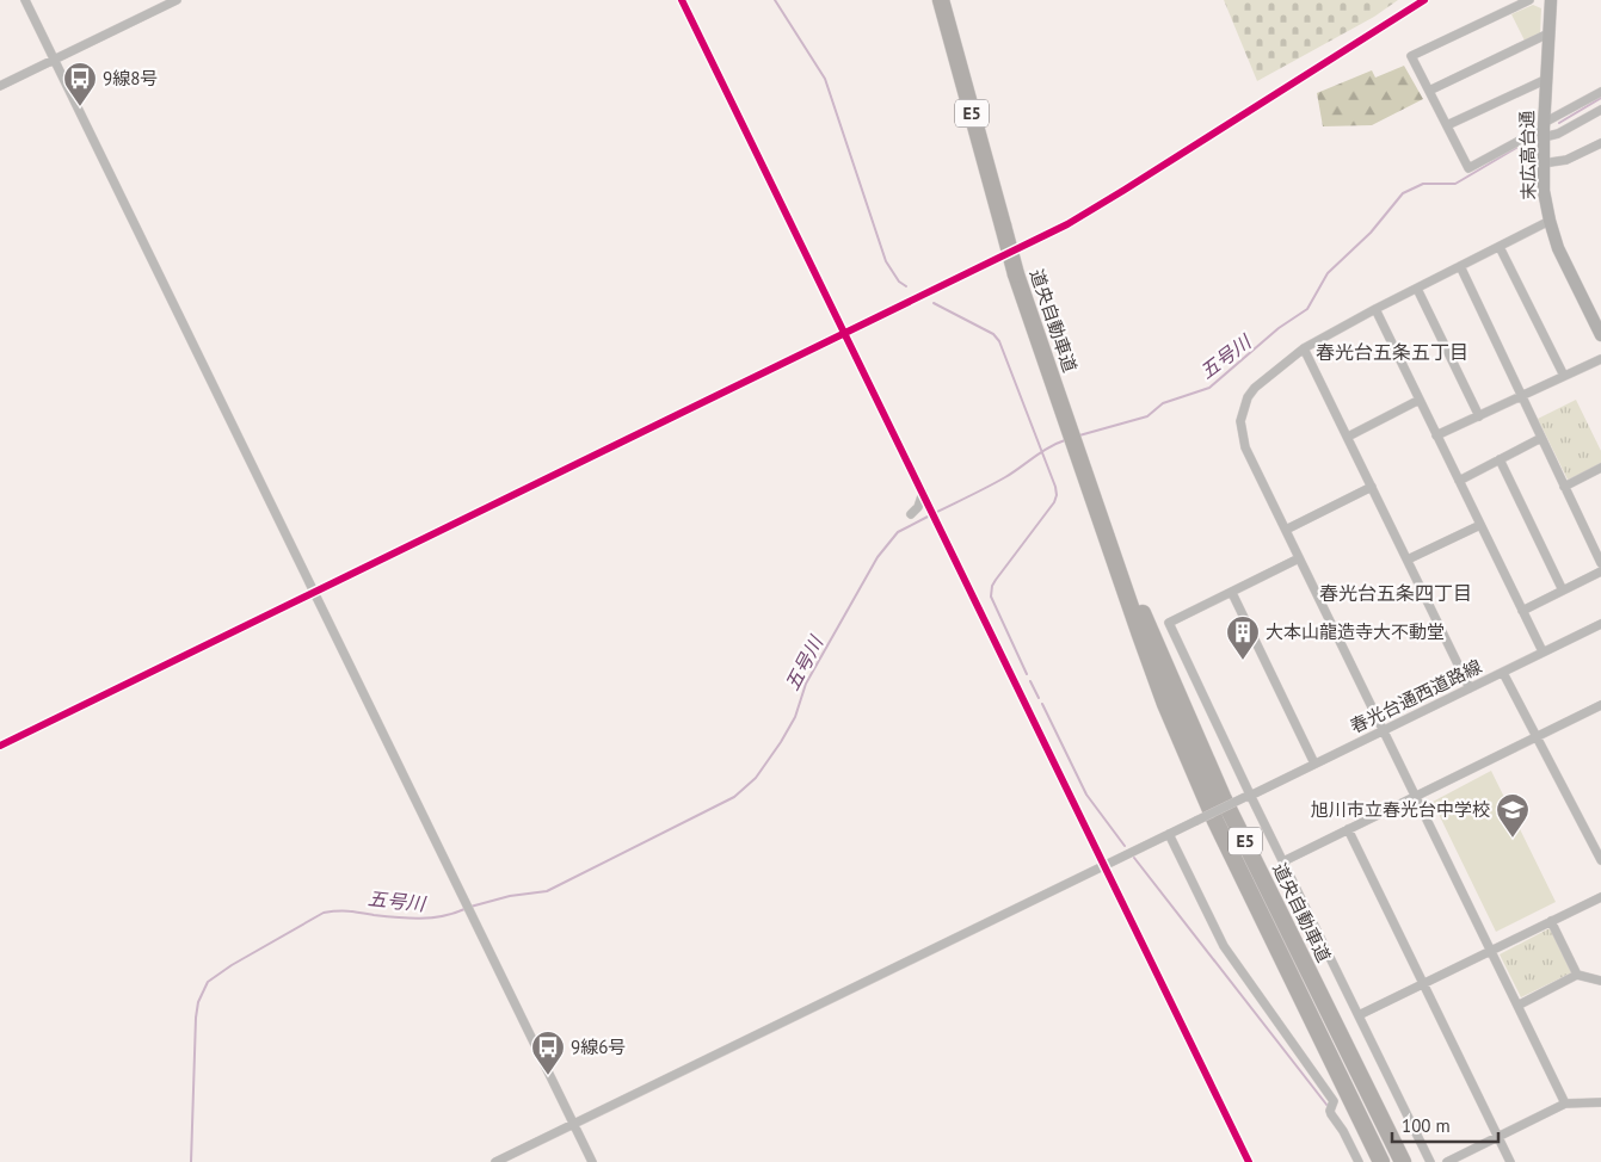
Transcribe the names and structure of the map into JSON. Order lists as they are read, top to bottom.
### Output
{
  "streets": {
    "highway": ["E5", "道央自動車道"],
    "street": ["末広高台通", "春光台通西道路線"]
  },
  "districts": ["春光台五条五丁目", "春光台五条四丁目"],
  "water": ["五号川"],
  "places": {
    "bus stop": ["9線8号", "9線6号"],
    "building": ["大本山龍造寺大不動堂"],
    "school or university": ["旭川市立春光台中学校"]
  },
  "scale_bar": "100 m"
}
